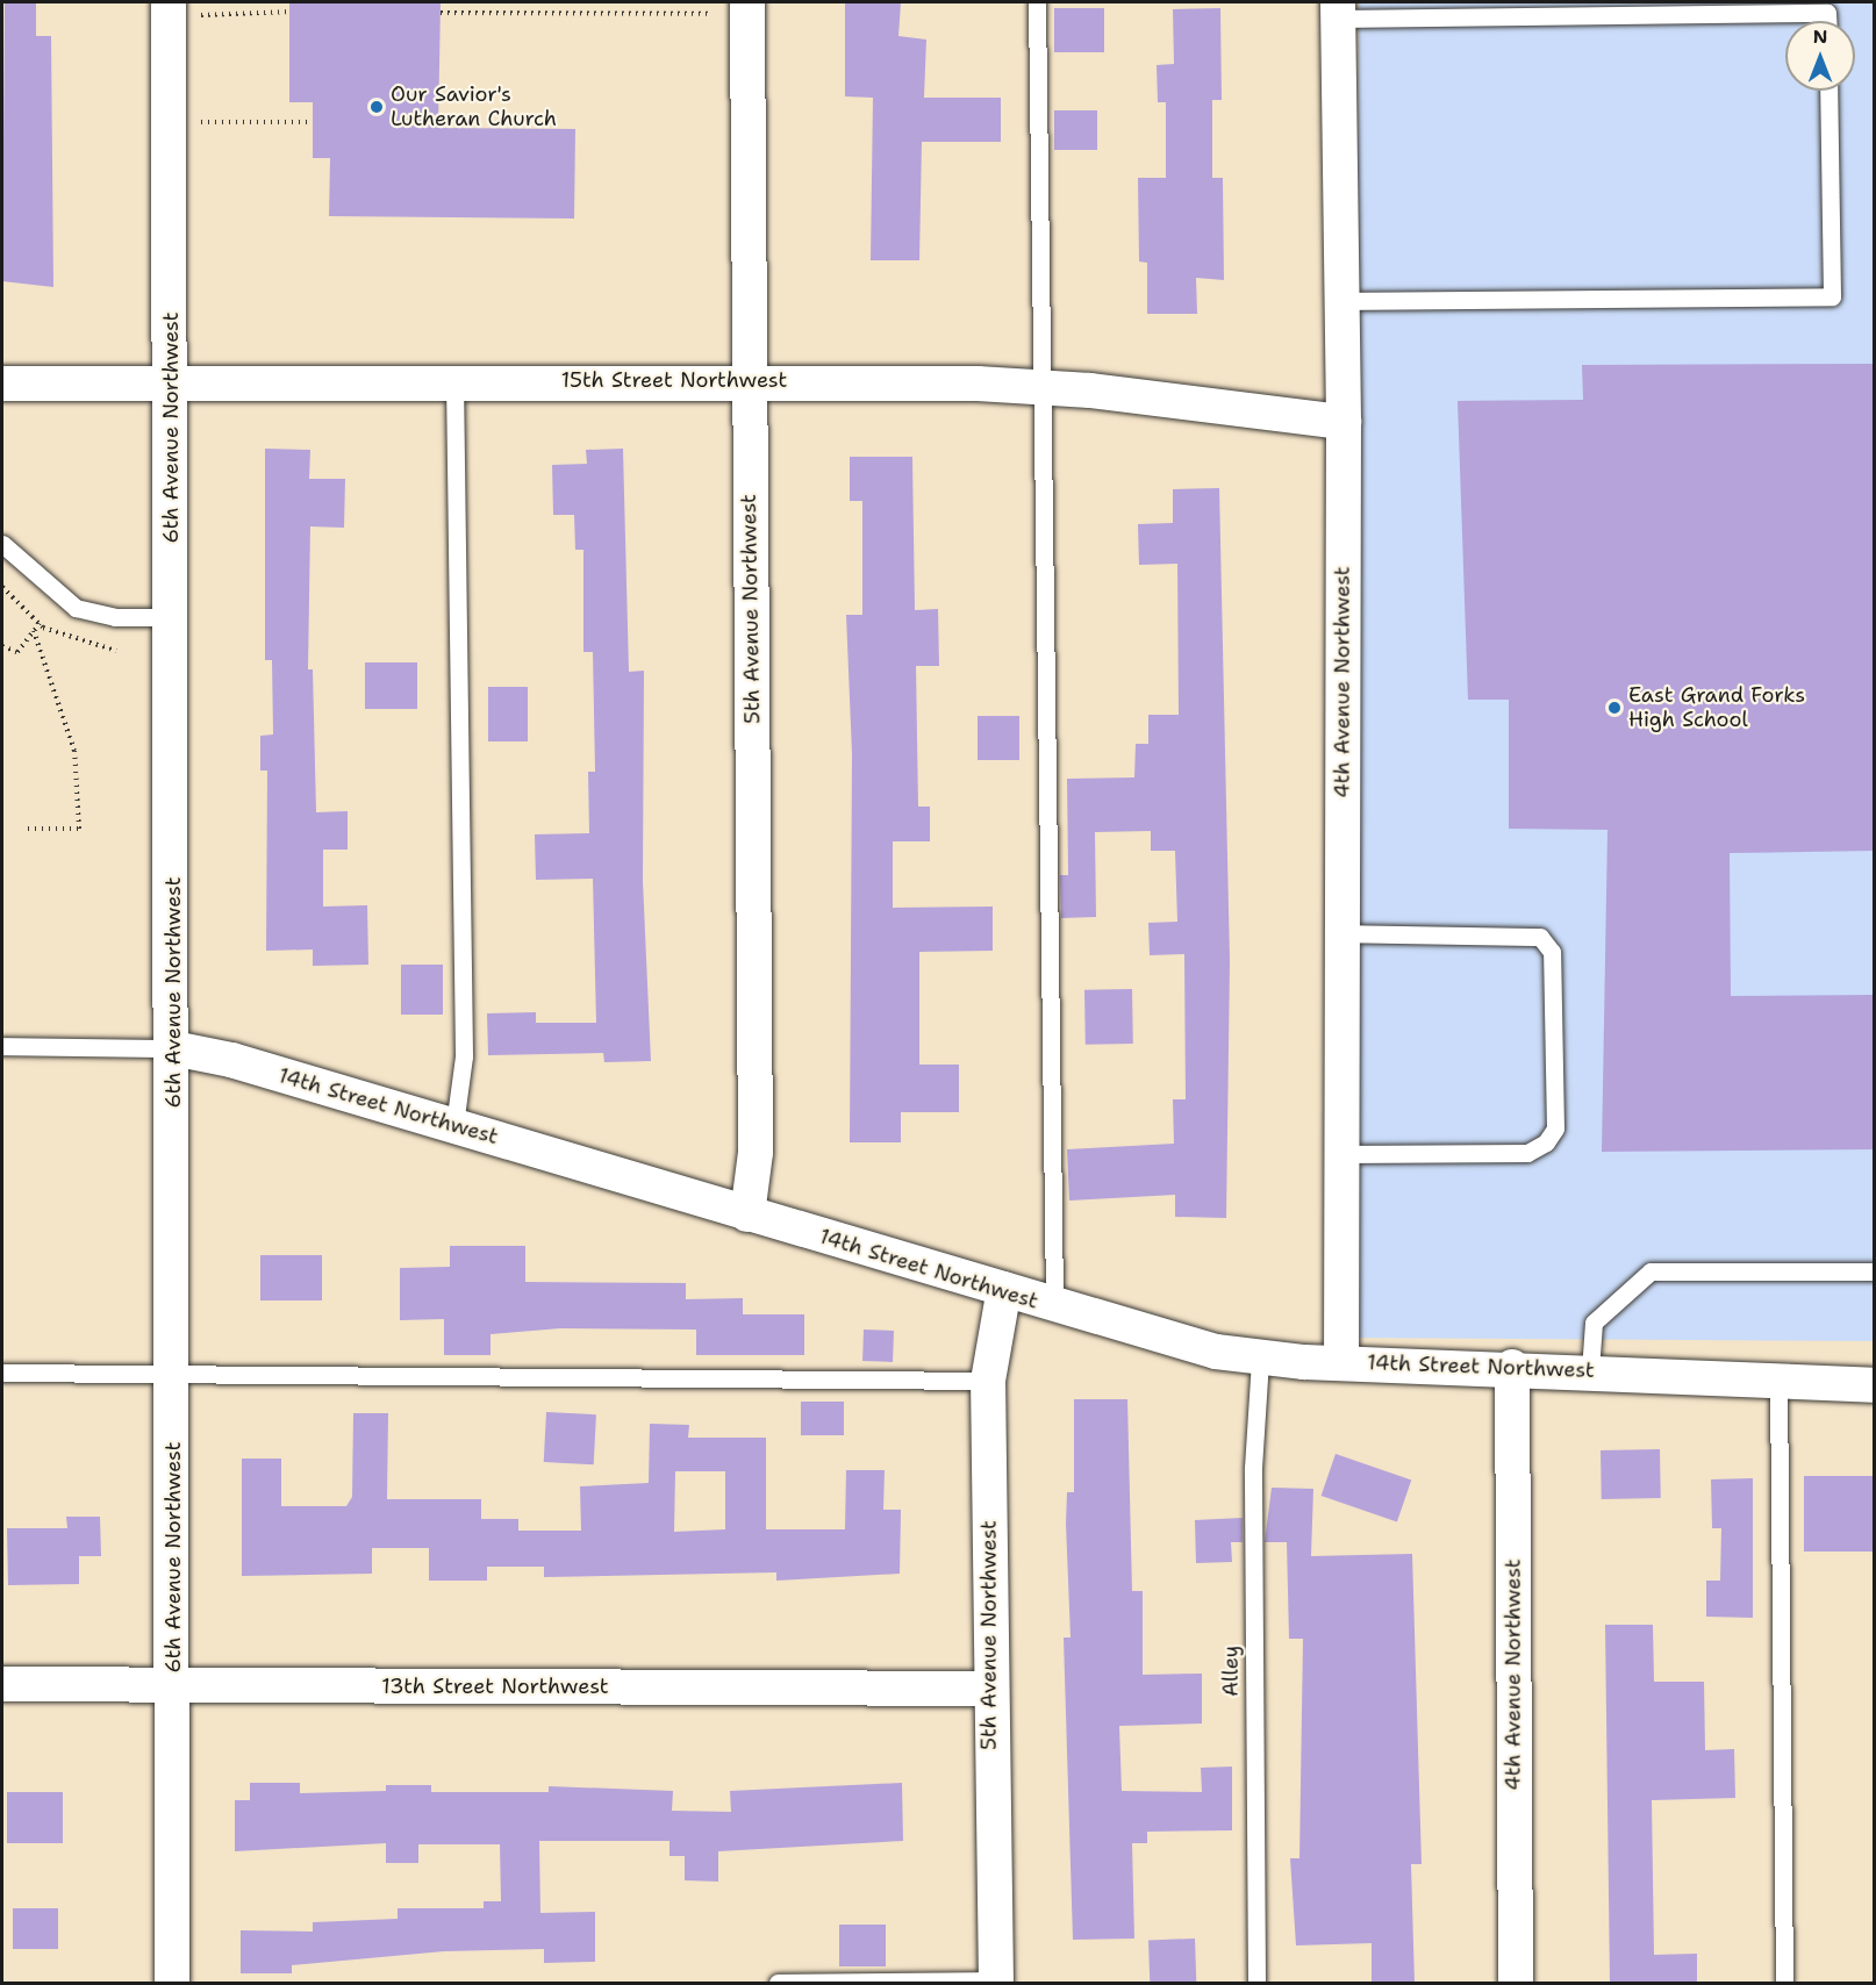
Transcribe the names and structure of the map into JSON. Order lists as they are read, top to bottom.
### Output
{
  "streets": {
    "street": [
      "15th Street Northwest",
      "6th Avenue Northwest",
      "5th Avenue Northwest",
      "4th Avenue Northwest",
      "14th Street Northwest",
      "13th Street Northwest"
    ],
    "lane": ["Alley"]
  },
  "crossings": [
    ["15th Street Northwest", "6th Avenue Northwest"],
    ["15th Street Northwest", "5th Avenue Northwest"],
    ["15th Street Northwest", "4th Avenue Northwest"],
    ["6th Avenue Northwest", "14th Street Northwest"],
    ["6th Avenue Northwest", "13th Street Northwest"],
    ["5th Avenue Northwest", "14th Street Northwest"],
    ["5th Avenue Northwest", "13th Street Northwest"],
    ["4th Avenue Northwest", "14th Street Northwest"],
    ["14th Street Northwest", "Alley"]
  ],
  "places": ["Our Savior's Lutheran Church", "East Grand Forks High School"],
  "north": "top"
}
